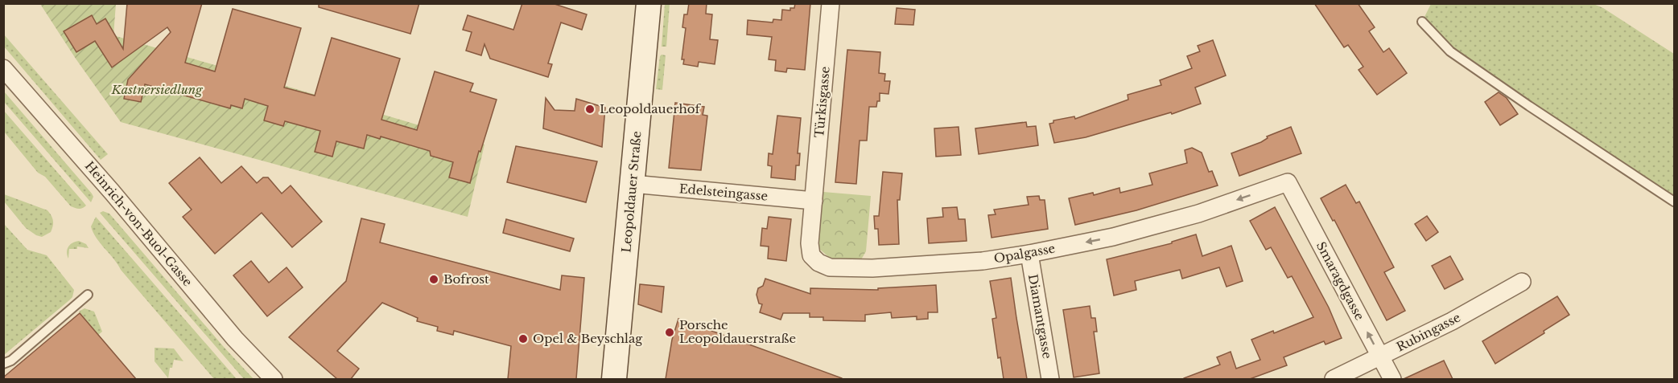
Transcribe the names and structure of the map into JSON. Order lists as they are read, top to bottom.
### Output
{
  "streets": {
    "main road": ["Leopoldauer Straße"],
    "street": [
      "Türkisgasse",
      "Edelsteingasse",
      "Heinrich-von-Buol-Gasse",
      "Opalgasse",
      "Smaragdgasse",
      "Diamantgasse",
      "Rubingasse"
    ]
  },
  "crossings": [
    ["Türkisgasse", "Edelsteingasse"],
    ["Türkisgasse", "Opalgasse"],
    ["Leopoldauer Straße", "Edelsteingasse"],
    ["Edelsteingasse", "Opalgasse"],
    ["Opalgasse", "Smaragdgasse"],
    ["Opalgasse", "Diamantgasse"],
    ["Smaragdgasse", "Rubingasse"]
  ],
  "one_way": ["Opalgasse", "Smaragdgasse"],
  "parks": ["Kastnersiedlung"],
  "places": [
    "Leopoldauerhof",
    "Bofrost",
    "Porsche Leopoldauerstraße",
    "Opel & Beyschlag"
  ]
}
